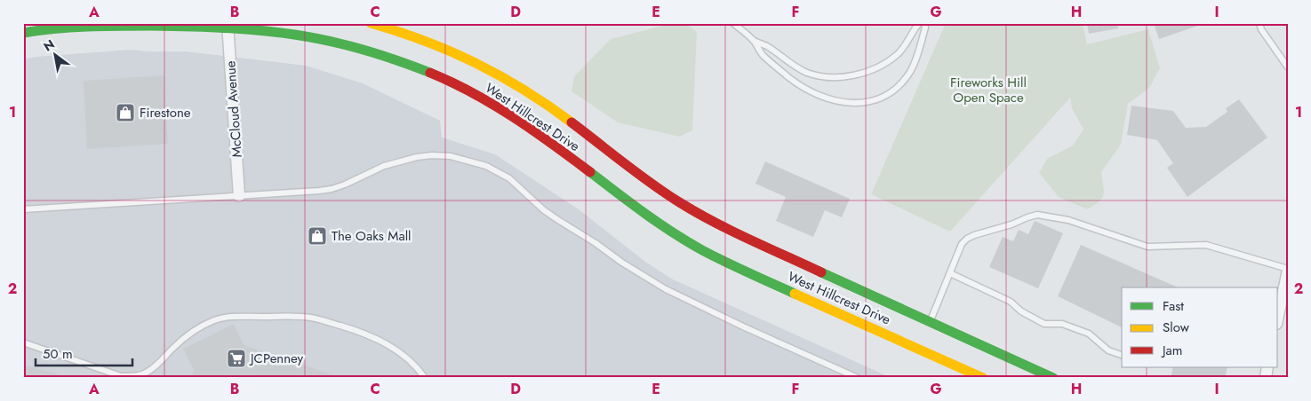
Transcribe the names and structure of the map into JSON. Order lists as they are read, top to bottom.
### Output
{
  "streets": {
    "main road": ["West Hillcrest Drive"],
    "street": ["McCloud Avenue"]
  },
  "crossings": [
    ["McCloud Avenue", "West Hillcrest Drive"]
  ],
  "parks": ["Fireworks Hill Open Space"],
  "places": {
    "shop": ["Firestone", "The Oaks Mall"],
    "supermarket": ["JCPenney"]
  },
  "legend": ["Fast", "Slow", "Jam"],
  "scale_bar": "50 m",
  "north": "top left",
  "grid": {
    "columns": [
      "A",
      "B",
      "C",
      "D",
      "E",
      "F",
      "G",
      "H",
      "I"
    ],
    "rows": ["1", "2"]
  }
}
